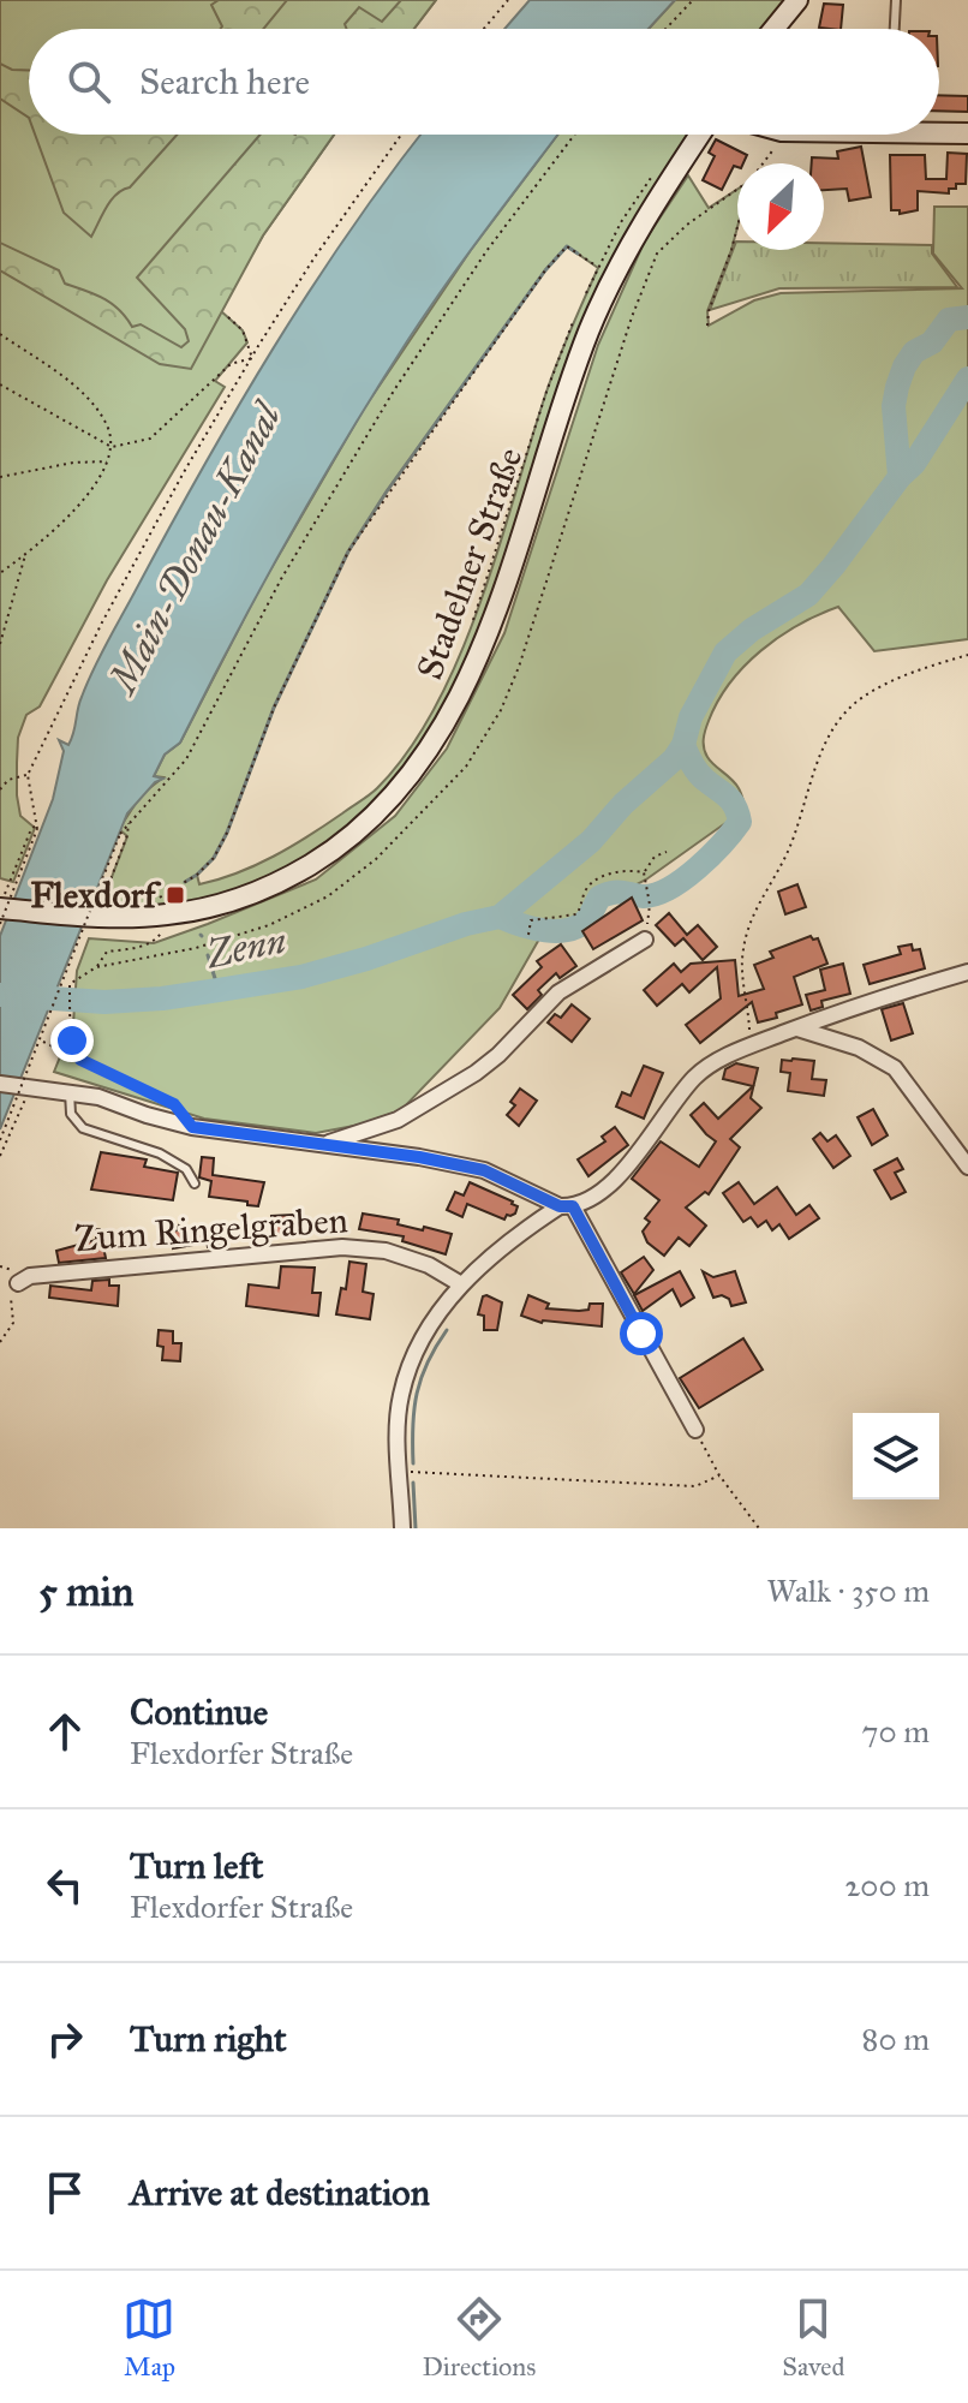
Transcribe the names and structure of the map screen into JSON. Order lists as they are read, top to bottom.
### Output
{
  "streets": {
    "main road": ["Stadelner Straße"],
    "street": ["Zum Ringelgraben"]
  },
  "water": ["Main-Donau-Kanal", "Zenn"],
  "places": {
    "transit": ["Flexdorf"]
  },
  "north": "bottom left",
  "page": {
    "search": "Search here",
    "heading": ["5 min", "Walk · 350 m"],
    "list": [
      ["Continue", "Flexdorfer Straße", "70 m"],
      ["Turn left", "Flexdorfer Straße", "200 m"],
      ["Turn right", "80 m"],
      "Arrive at destination"
    ],
    "nav": ["Map", "Directions", "Saved"]
  }
}
